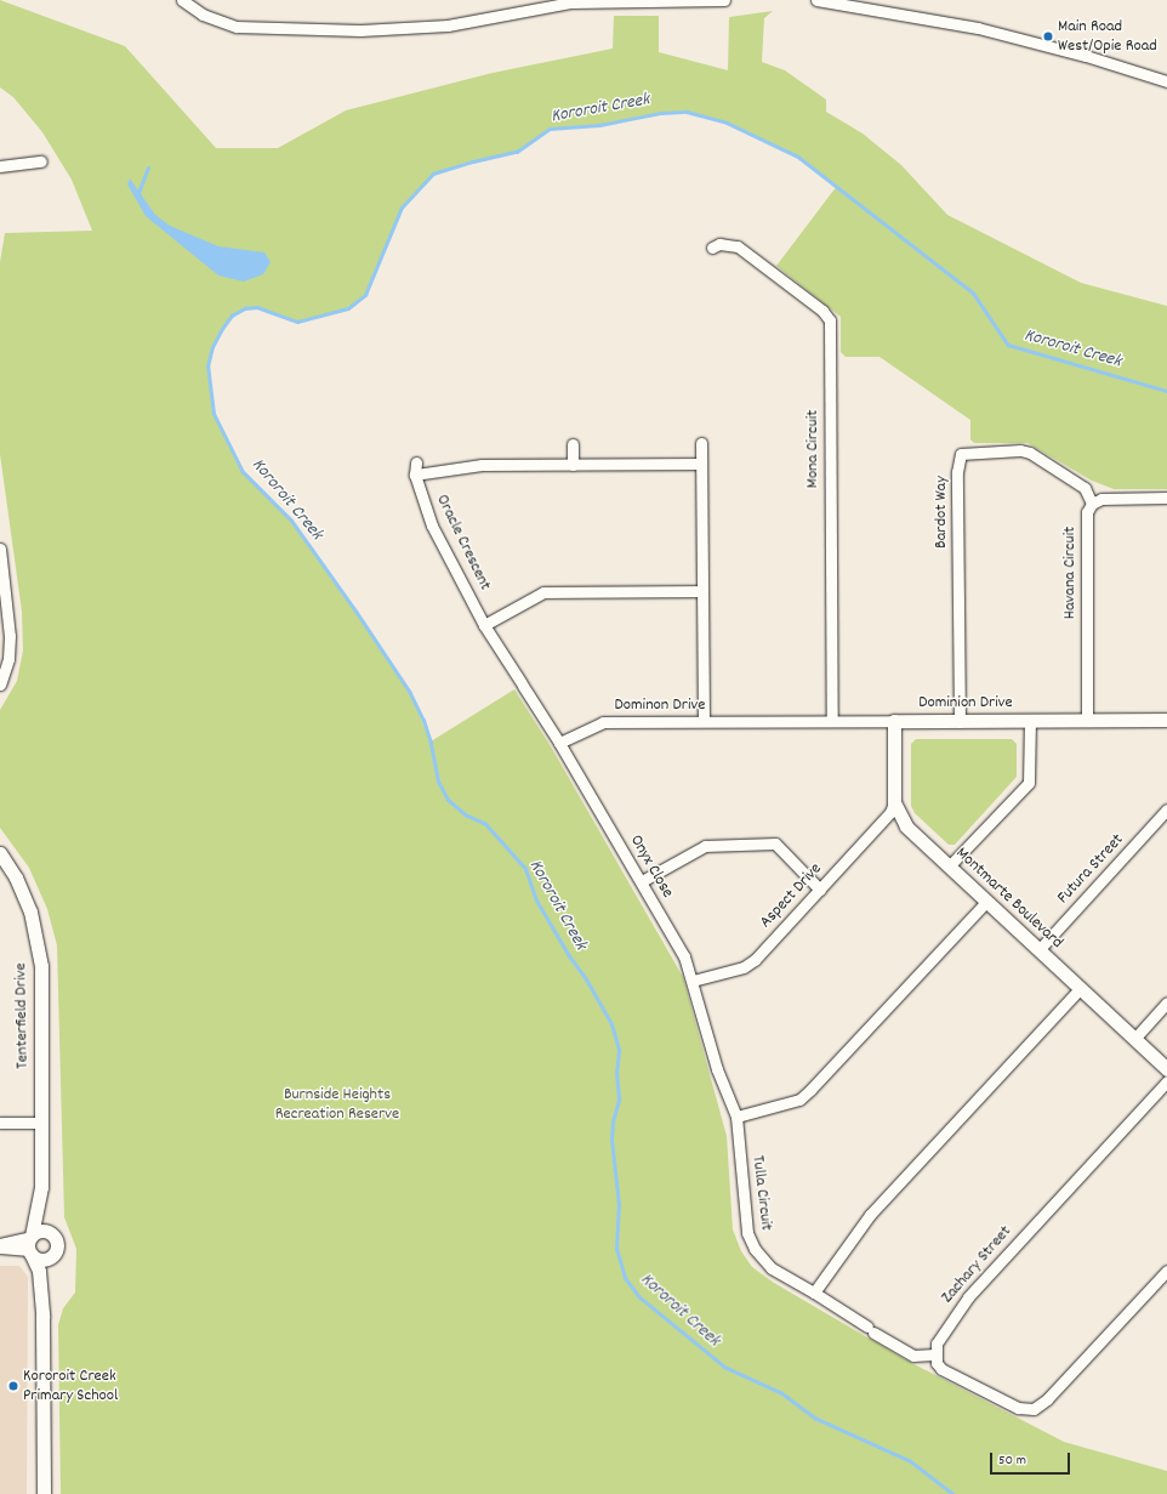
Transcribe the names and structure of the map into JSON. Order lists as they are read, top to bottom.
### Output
{
  "streets": {
    "street": [
      "Mona Circuit",
      "Bardot Way",
      "Oracle Crescent",
      "Havana Circuit",
      "Dominion Drive",
      "Dominon Drive",
      "Onyx Close",
      "Futura Street",
      "Aspect Drive",
      "Montmarte Boulevard",
      "Tenterfield Drive",
      "Tulla Circuit",
      "Zachary Street"
    ]
  },
  "crossings": [
    ["Mona Circuit", "Dominion Drive"],
    ["Bardot Way", "Havana Circuit"],
    ["Bardot Way", "Dominion Drive"],
    ["Oracle Crescent", "Onyx Close"],
    ["Havana Circuit", "Dominion Drive"],
    ["Dominion Drive", "Dominon Drive"],
    ["Dominion Drive", "Montmarte Boulevard"],
    ["Dominon Drive", "Onyx Close"],
    ["Onyx Close", "Aspect Drive"],
    ["Onyx Close", "Tulla Circuit"],
    ["Futura Street", "Montmarte Boulevard"],
    ["Aspect Drive", "Montmarte Boulevard"],
    ["Tulla Circuit", "Zachary Street"]
  ],
  "water": ["Kororoit Creek"],
  "parks": ["Burnside Heights Recreation Reserve"],
  "places": ["Main Road West/Opie Road", "Kororoit Creek Primary School"],
  "scale_bar": "50 m"
}
